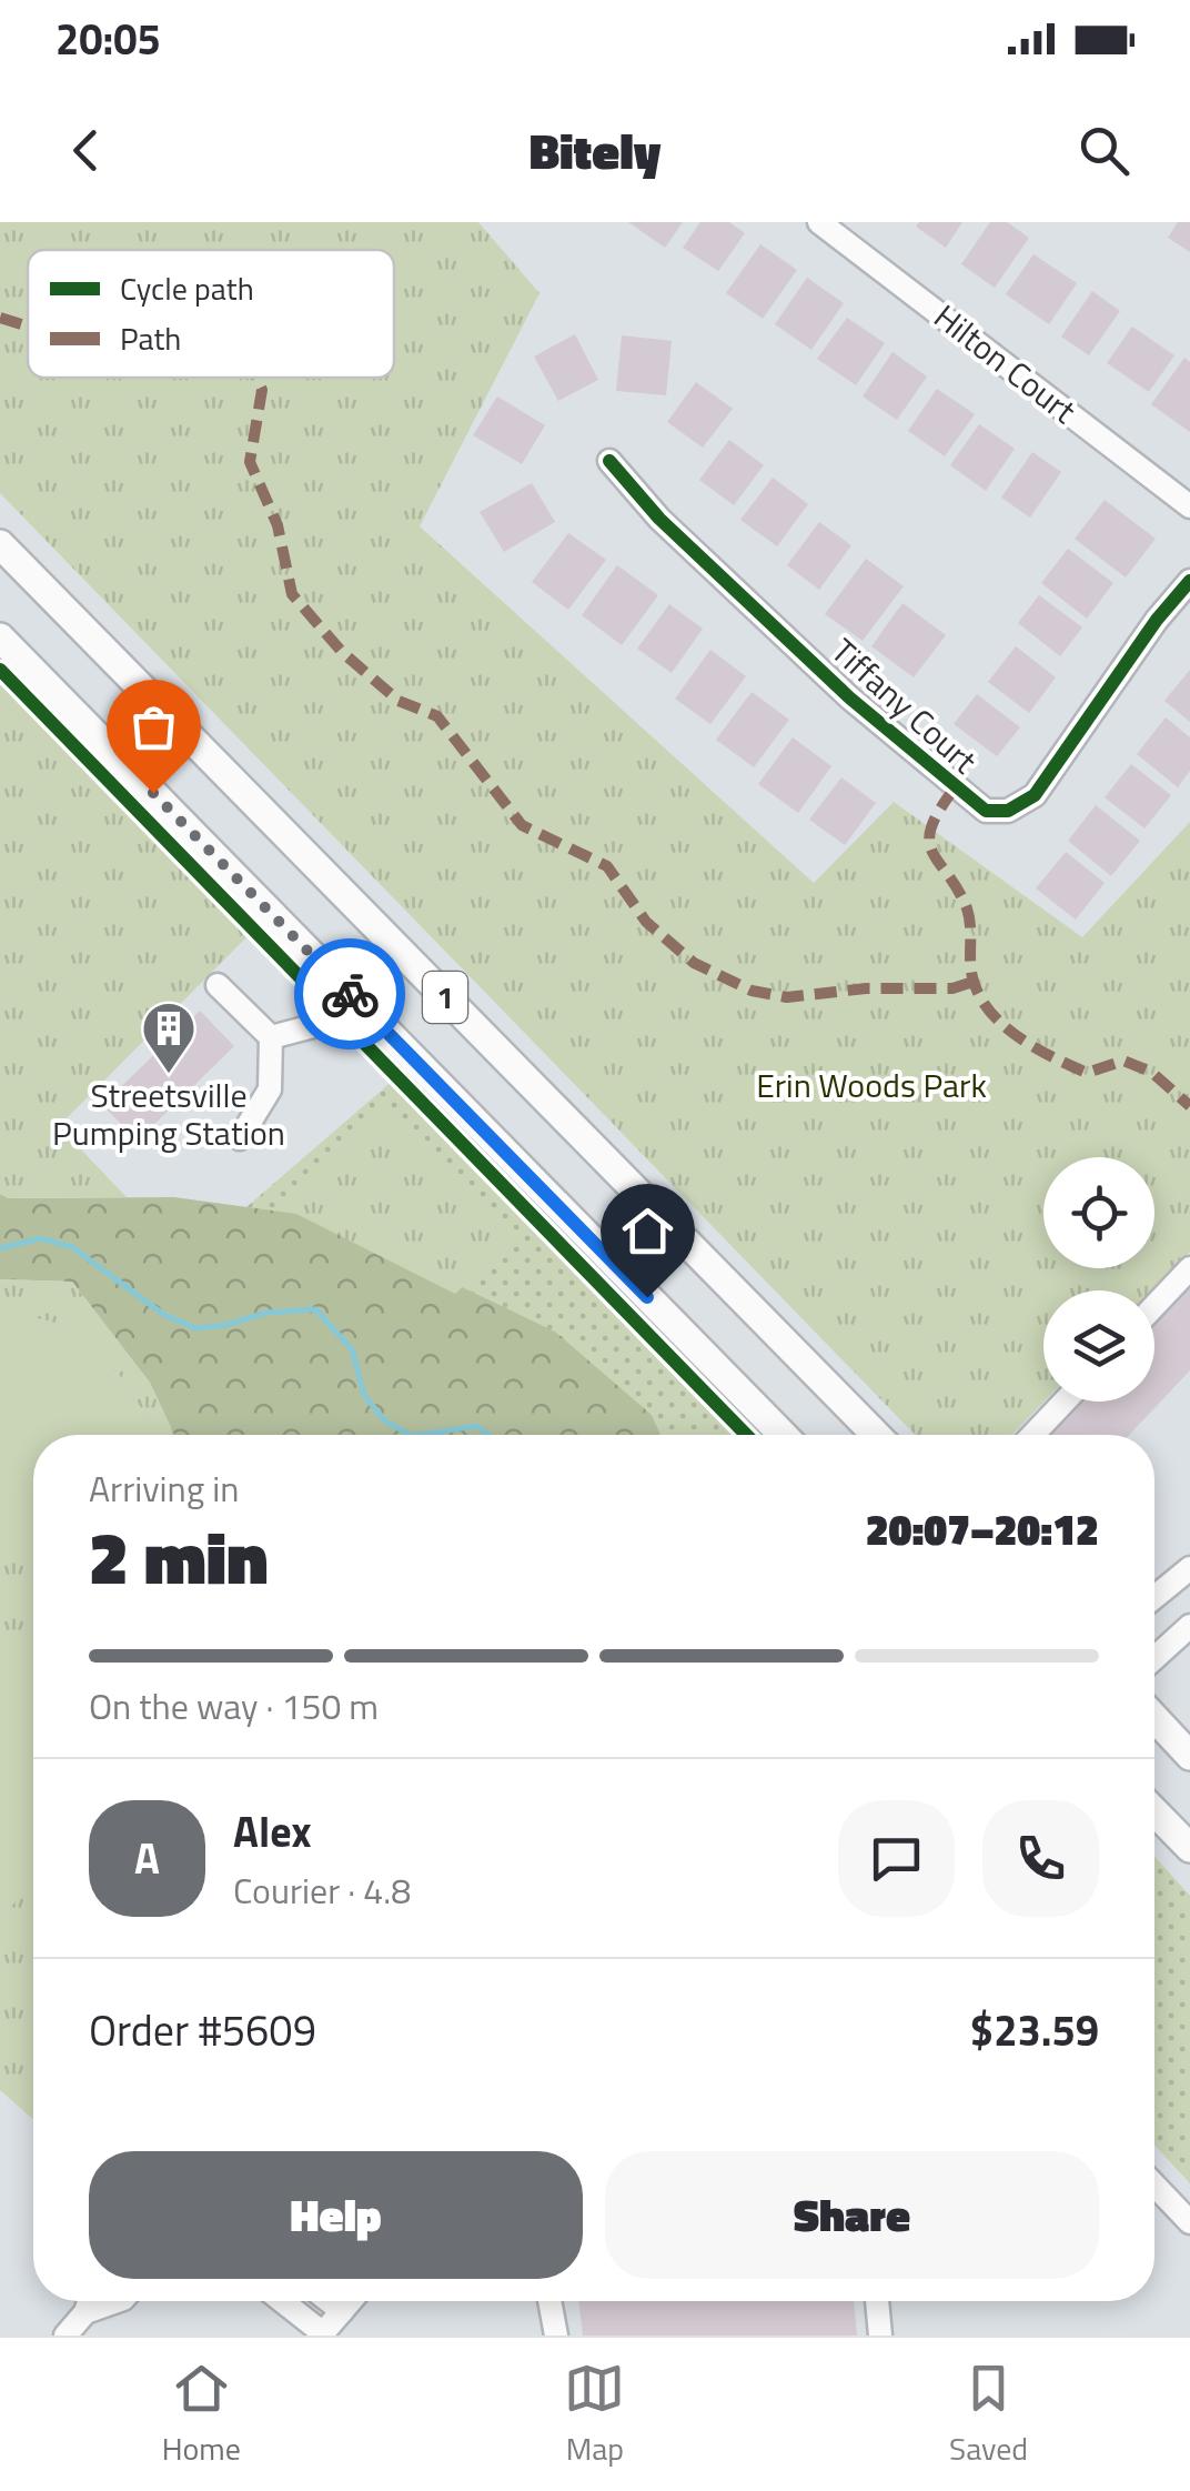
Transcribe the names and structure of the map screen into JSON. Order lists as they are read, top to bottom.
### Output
{
  "streets": {
    "main road": ["1"],
    "street": ["Hilton Court", "Tiffany Court"]
  },
  "parks": ["Erin Woods Park"],
  "places": {
    "building": ["Streetsville Pumping Station"]
  },
  "legend": ["Cycle path", "Path"],
  "page": {
    "status": "20:05",
    "header": "Bitely",
    "heading": ["2 min", "Arriving in", "20:07–20:12"],
    "panel": [
      "Alex",
      "Courier · 4.8",
      "Order #5609",
      "$23.59"
    ],
    "bar": "On the way · 150 m",
    "round": "A",
    "buttons": ["Help", "Share"],
    "tabs": ["Home", "Map", "Saved"]
  }
}
